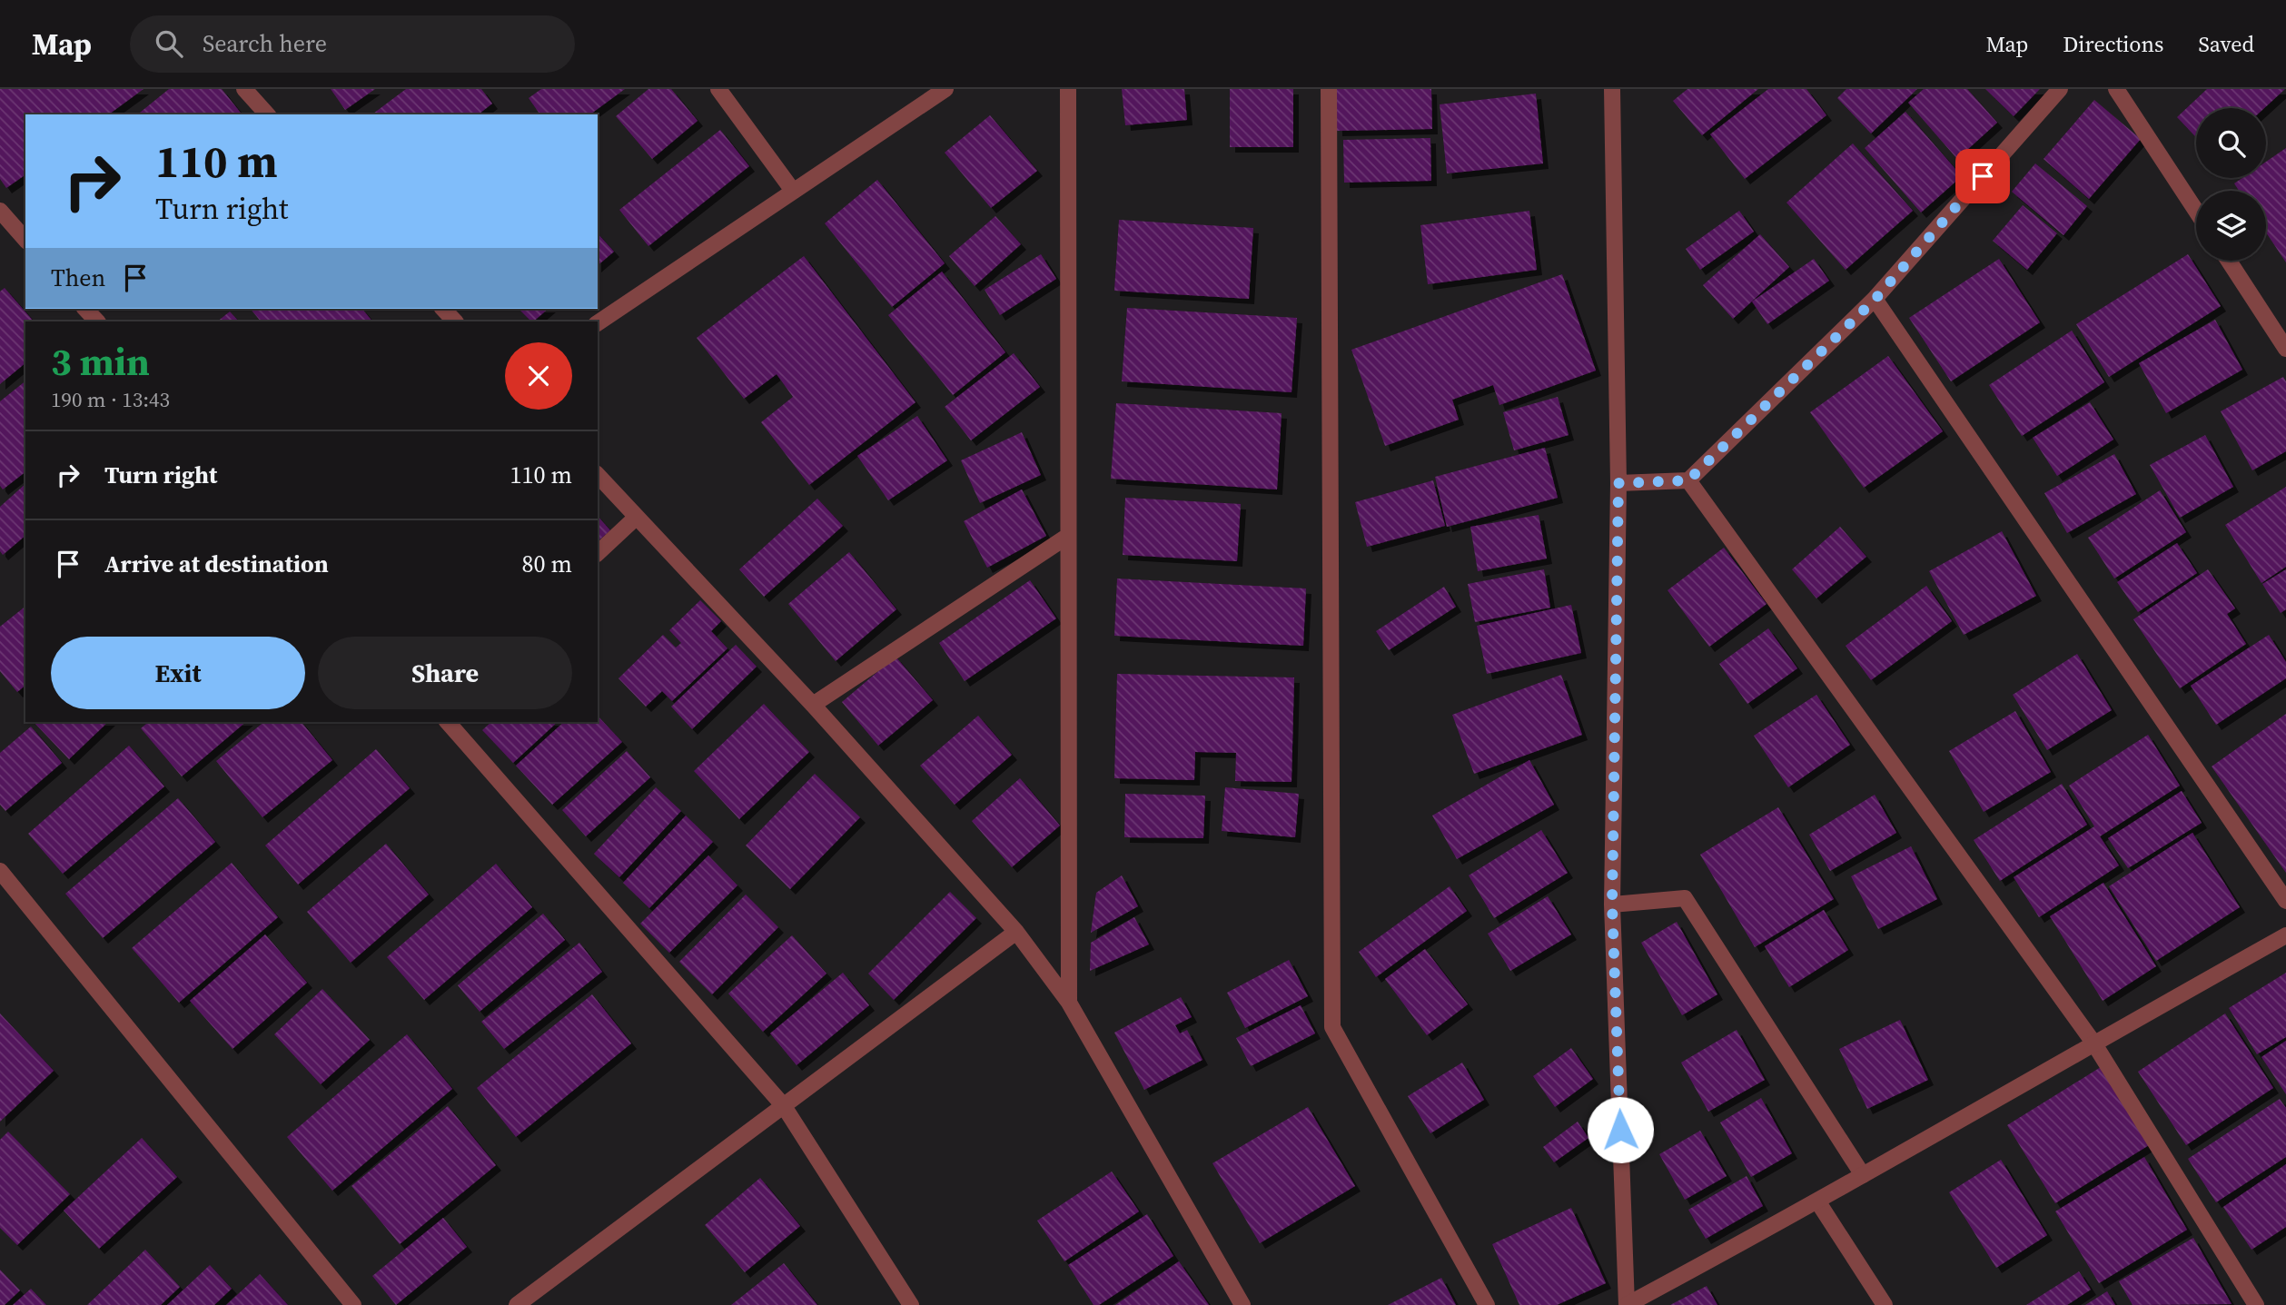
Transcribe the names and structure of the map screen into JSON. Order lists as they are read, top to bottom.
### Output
{
  "page": {
    "header": "Map",
    "search": "Search here",
    "nav": ["Map", "Directions", "Saved"],
    "turn": ["110 m", "Turn right"],
    "then": "Then",
    "heading": ["3 min", "190 m · 13:43"],
    "list": [
      {
        "name": "Turn right",
        "value": "110 m"
      },
      {
        "name": "Arrive at destination",
        "value": "80 m"
      }
    ],
    "buttons": ["Exit", "Share"]
  }
}
